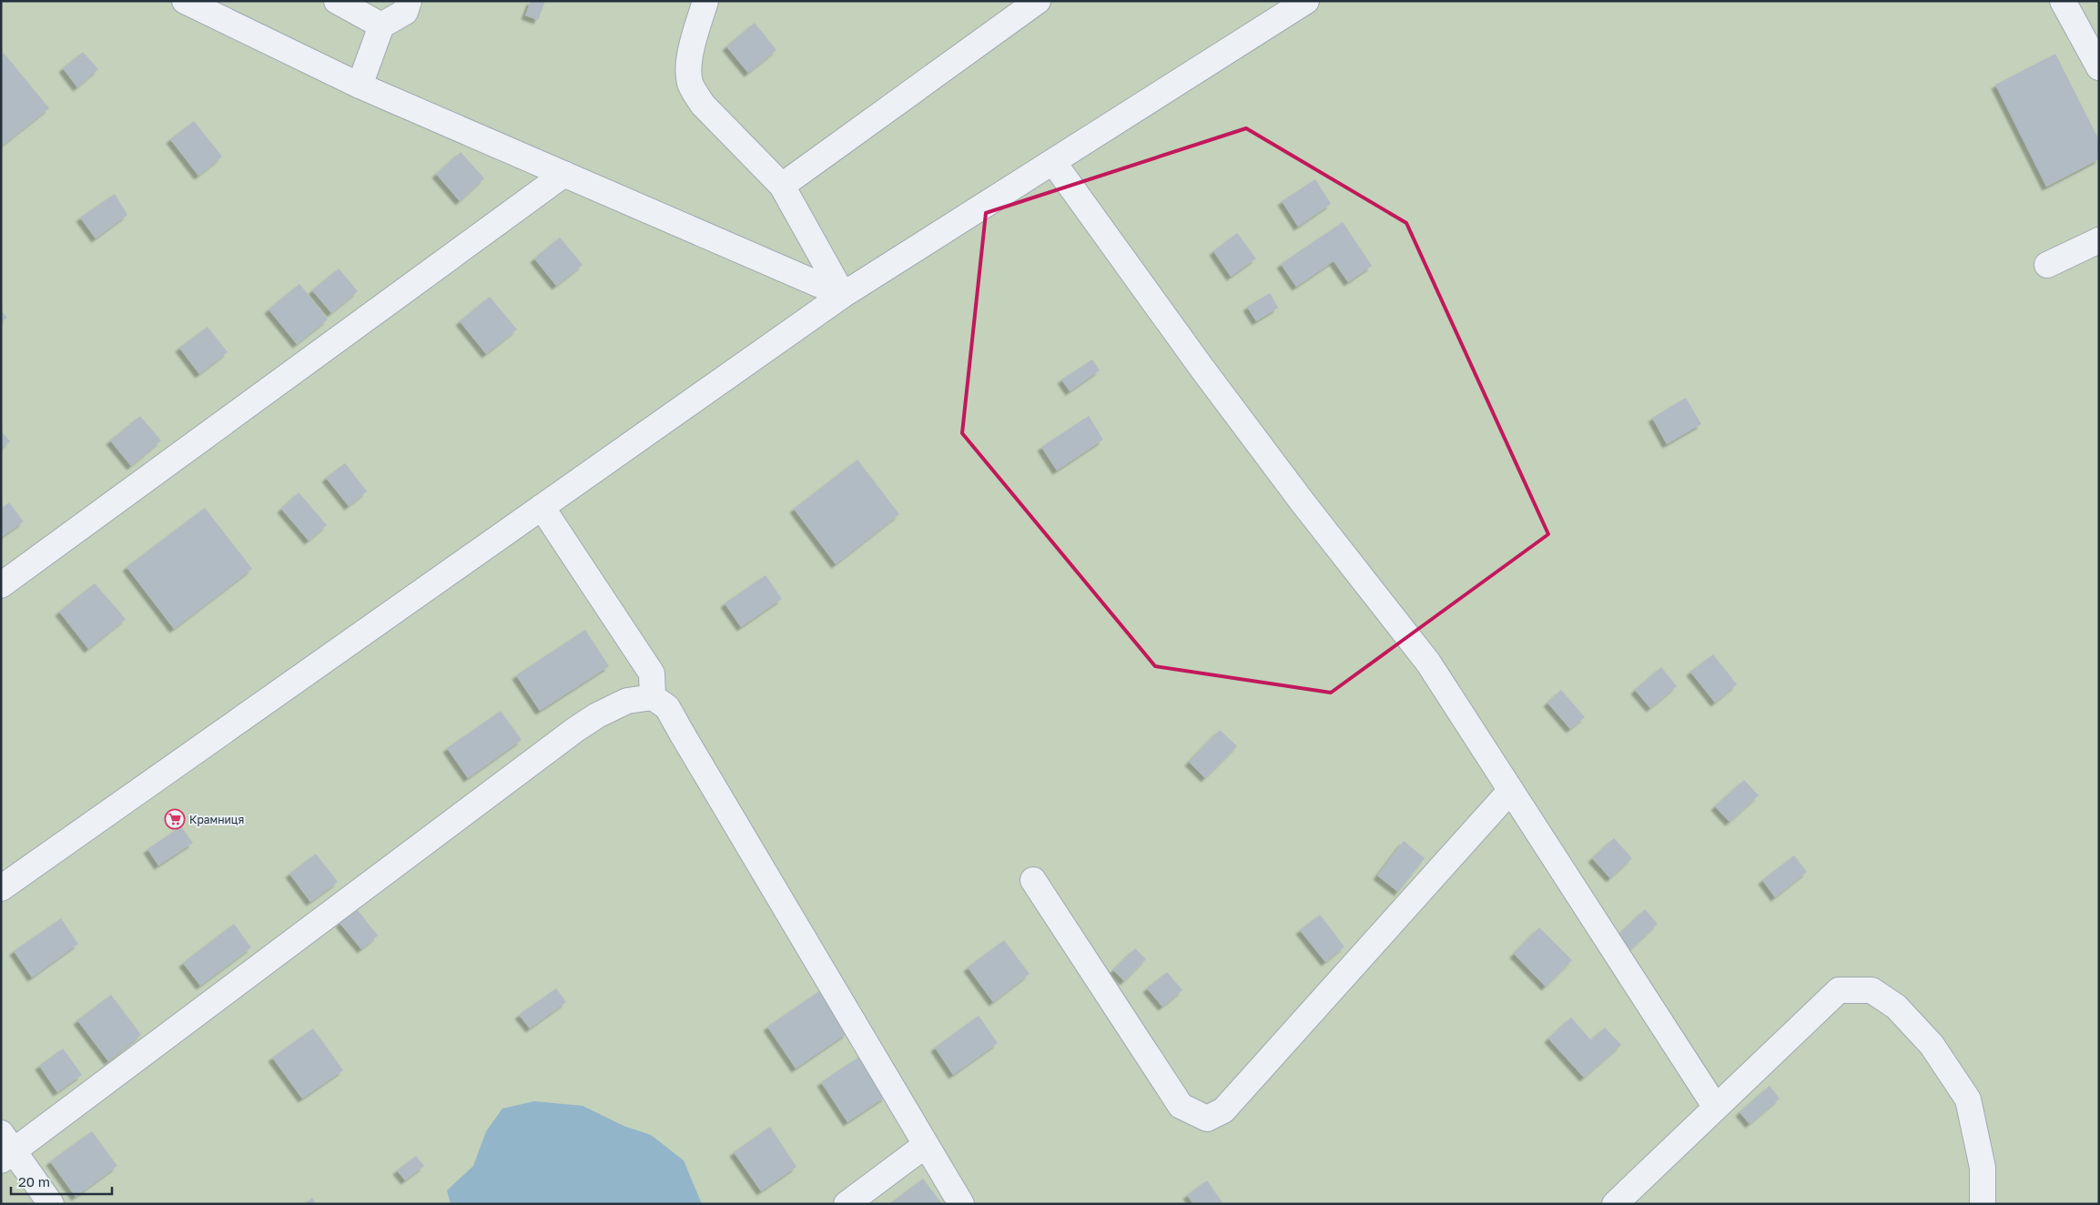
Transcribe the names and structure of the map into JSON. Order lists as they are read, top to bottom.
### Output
{
  "places": {
    "supermarket": ["Крамниця"]
  },
  "scale_bar": "20 m"
}
